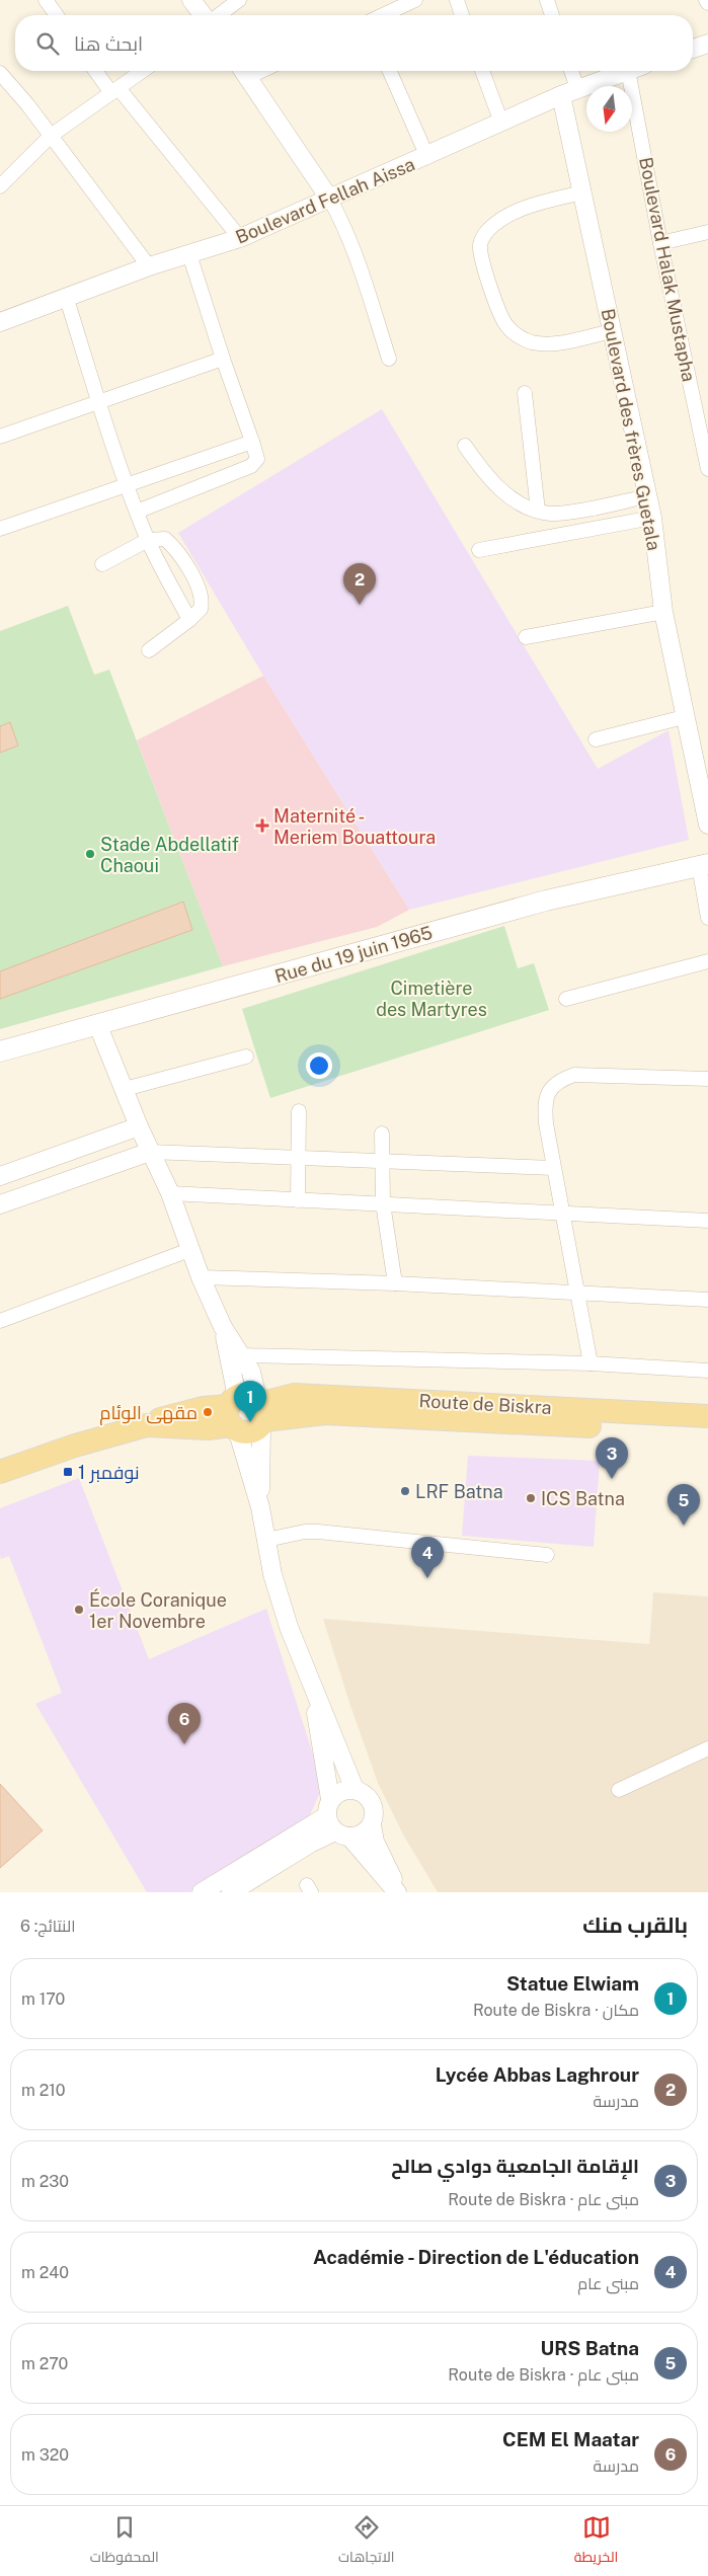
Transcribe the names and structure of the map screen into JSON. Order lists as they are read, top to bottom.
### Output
{
  "streets": {
    "main road": ["Rue du 19 juin 1965", "Route de Biskra"],
    "street": ["Boulevard Fellah Aissa", "Boulevard Halak Mustapha", "Boulevard des frères Guetala"]
  },
  "crossings": [
    ["Boulevard Fellah Aissa", "Boulevard des frères Guetala"]
  ],
  "parks": ["Cimetière des Martyres"],
  "places": {
    "health": ["Maternité - Meriem Bouattoura"],
    "other": [
      "Stade Abdellatif Chaoui",
      "مقهى الوئام",
      "LRF Batna",
      "ICS Batna",
      "École Coranique 1er Novembre"
    ],
    "transit": ["1 نوفمبر"]
  },
  "north": "bottom",
  "page": {
    "search": "ابحث هنا",
    "pins": [
      "2",
      "1",
      "3",
      "5",
      "4",
      "6"
    ],
    "heading": ["بالقرب منك", "النتائج: 6"],
    "list": [
      {
        "mark": "1",
        "name": "Statue Elwiam",
        "note": "مكان · Route de Biskra",
        "value": "170 m"
      },
      {
        "mark": "2",
        "name": "Lycée Abbas Laghrour",
        "note": "مدرسة",
        "value": "210 m"
      },
      {
        "mark": "3",
        "name": "الإقامة الجامعية دوادي صالح",
        "note": "مبنى عام · Route de Biskra",
        "value": "230 m"
      },
      {
        "mark": "4",
        "name": "Académie - Direction de L'éducation",
        "note": "مبنى عام",
        "value": "240 m"
      },
      {
        "mark": "5",
        "name": "URS Batna",
        "note": "مبنى عام · Route de Biskra",
        "value": "270 m"
      },
      {
        "mark": "6",
        "name": "CEM El Maatar",
        "note": "مدرسة",
        "value": "320 m"
      }
    ],
    "nav": ["الخريطة", "الاتجاهات", "المحفوظات"]
  }
}
